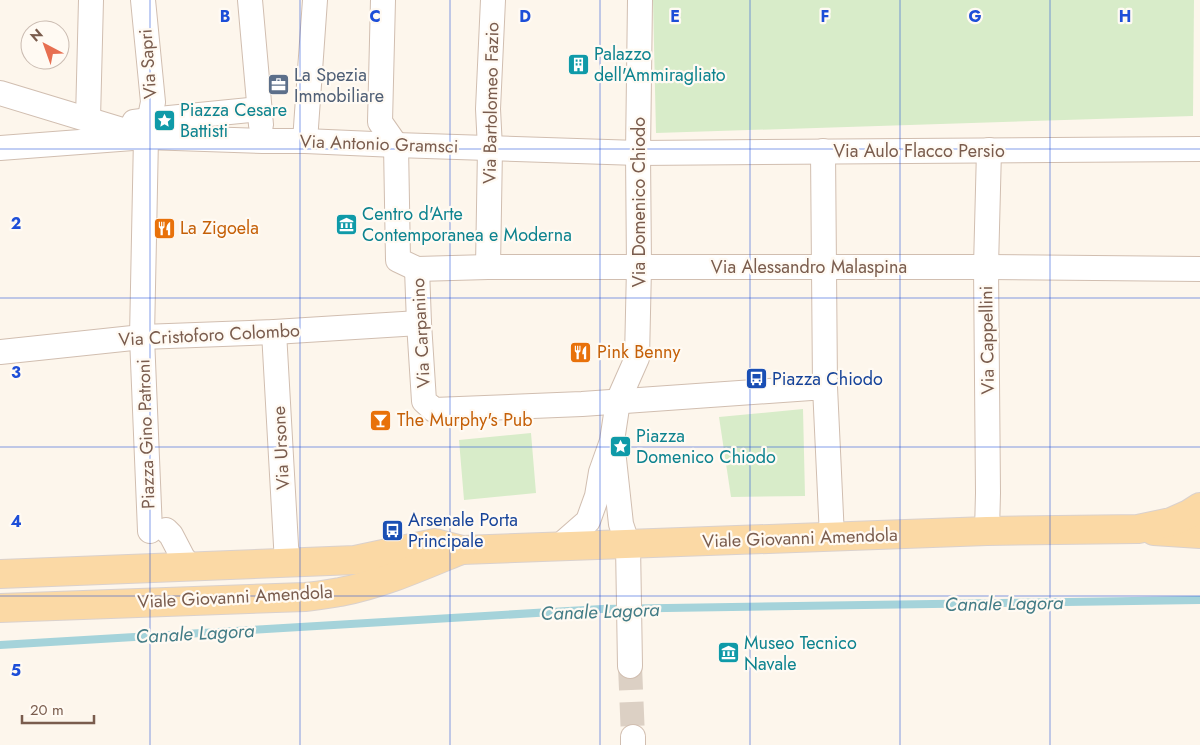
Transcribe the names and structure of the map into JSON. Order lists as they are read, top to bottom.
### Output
{
  "streets": {
    "main road": ["Viale Giovanni Amendola"],
    "street": [
      "Via Sapri",
      "Via Bartolomeo Fazio",
      "Via Antonio Gramsci",
      "Via Aulo Flacco Persio",
      "Via Domenico Chiodo",
      "Via Alessandro Malaspina",
      "Via Carpanino",
      "Via Cristoforo Colombo",
      "Via Cappellini",
      "Piazza Gino Patroni",
      "Via Ursone"
    ]
  },
  "crossings": [
    ["Via Sapri", "Via Antonio Gramsci"],
    ["Via Sapri", "Via Cristoforo Colombo"],
    ["Via Sapri", "Piazza Gino Patroni"],
    ["Via Bartolomeo Fazio", "Via Antonio Gramsci"],
    ["Via Bartolomeo Fazio", "Via Alessandro Malaspina"],
    ["Via Antonio Gramsci", "Via Aulo Flacco Persio"],
    ["Via Antonio Gramsci", "Via Domenico Chiodo"],
    ["Via Antonio Gramsci", "Via Carpanino"],
    ["Via Aulo Flacco Persio", "Via Domenico Chiodo"],
    ["Via Aulo Flacco Persio", "Via Cappellini"],
    ["Via Domenico Chiodo", "Via Alessandro Malaspina"],
    ["Via Domenico Chiodo", "Via Carpanino"],
    ["Via Alessandro Malaspina", "Via Carpanino"],
    ["Via Alessandro Malaspina", "Via Cappellini"],
    ["Via Carpanino", "Via Cristoforo Colombo"],
    ["Via Cristoforo Colombo", "Piazza Gino Patroni"],
    ["Via Cristoforo Colombo", "Via Ursone"],
    ["Via Cappellini", "Viale Giovanni Amendola"],
    ["Piazza Gino Patroni", "Viale Giovanni Amendola"],
    ["Via Ursone", "Viale Giovanni Amendola"]
  ],
  "water": ["Canale Lagora"],
  "places": {
    "building": ["Palazzo dell'Ammiragliato"],
    "office": ["La Spezia Immobiliare"],
    "place": ["Piazza Cesare Battisti", "Piazza Domenico Chiodo"],
    "museum": ["Centro d'Arte Contemporanea e Moderna", "Museo Tecnico Navale"],
    "restaurant": ["La Zigoela", "Pink Benny"],
    "bus stop": ["Piazza Chiodo", "Arsenale Porta Principale"],
    "bar": ["The Murphy's Pub"]
  },
  "scale_bar": "20 m",
  "north": "top left",
  "grid": {
    "columns": [
      "B",
      "C",
      "D",
      "E",
      "F",
      "G",
      "H"
    ],
    "rows": [
      "2",
      "3",
      "4",
      "5"
    ]
  }
}
